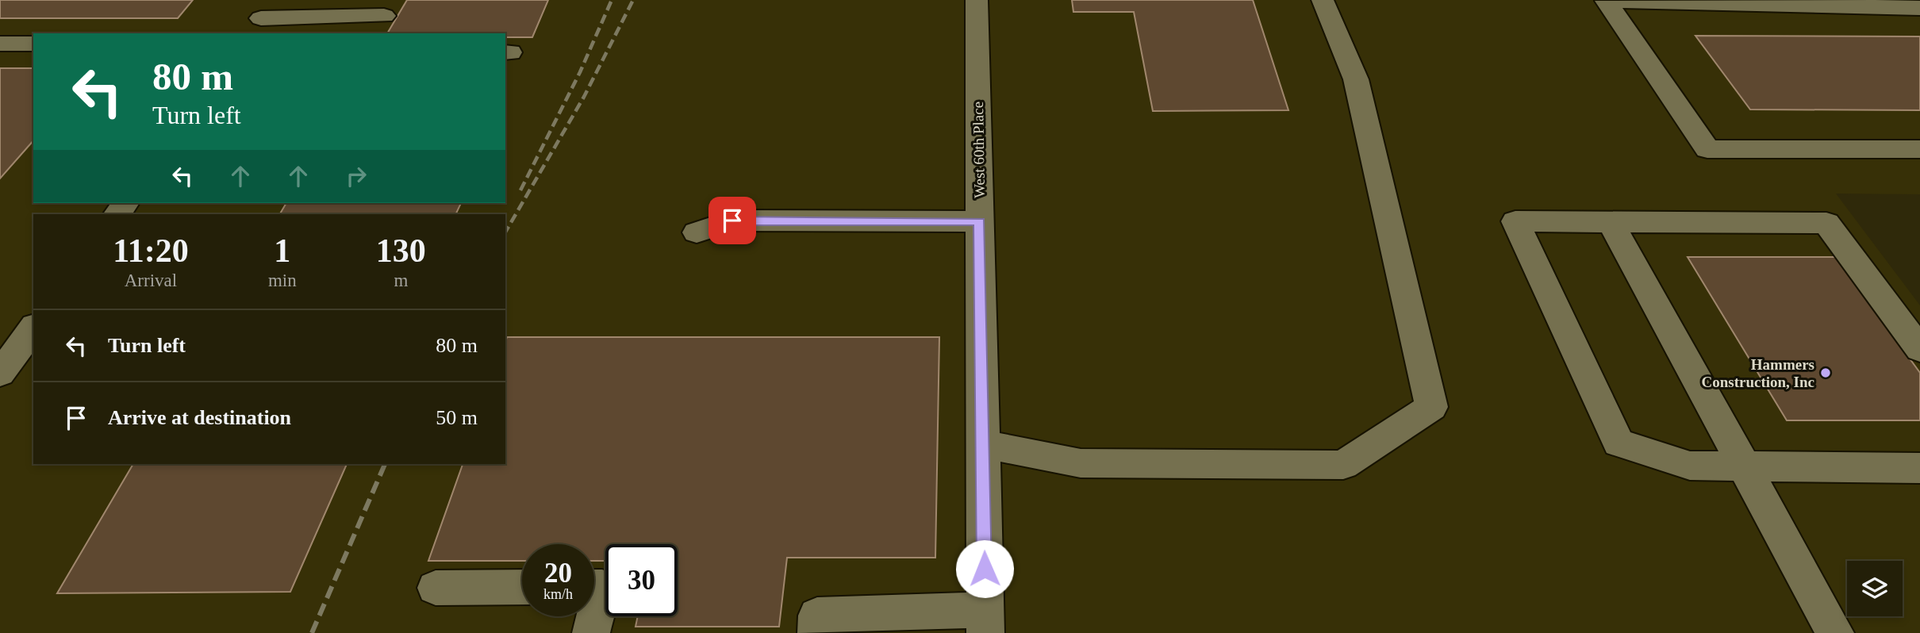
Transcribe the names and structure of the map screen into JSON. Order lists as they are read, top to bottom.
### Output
{
  "streets": {
    "street": ["West 60th Place"]
  },
  "places": ["Hammers Construction, Inc"],
  "page": {
    "turn": ["80 m", "Turn left"],
    "eta": [
      "11:20",
      "Arrival",
      "1",
      "min",
      "130",
      "m"
    ],
    "list": [
      {
        "name": "Turn left",
        "value": "80 m"
      },
      {
        "name": "Arrive at destination",
        "value": "50 m"
      }
    ],
    "speed": "20 km/h",
    "limit": "30"
  }
}
